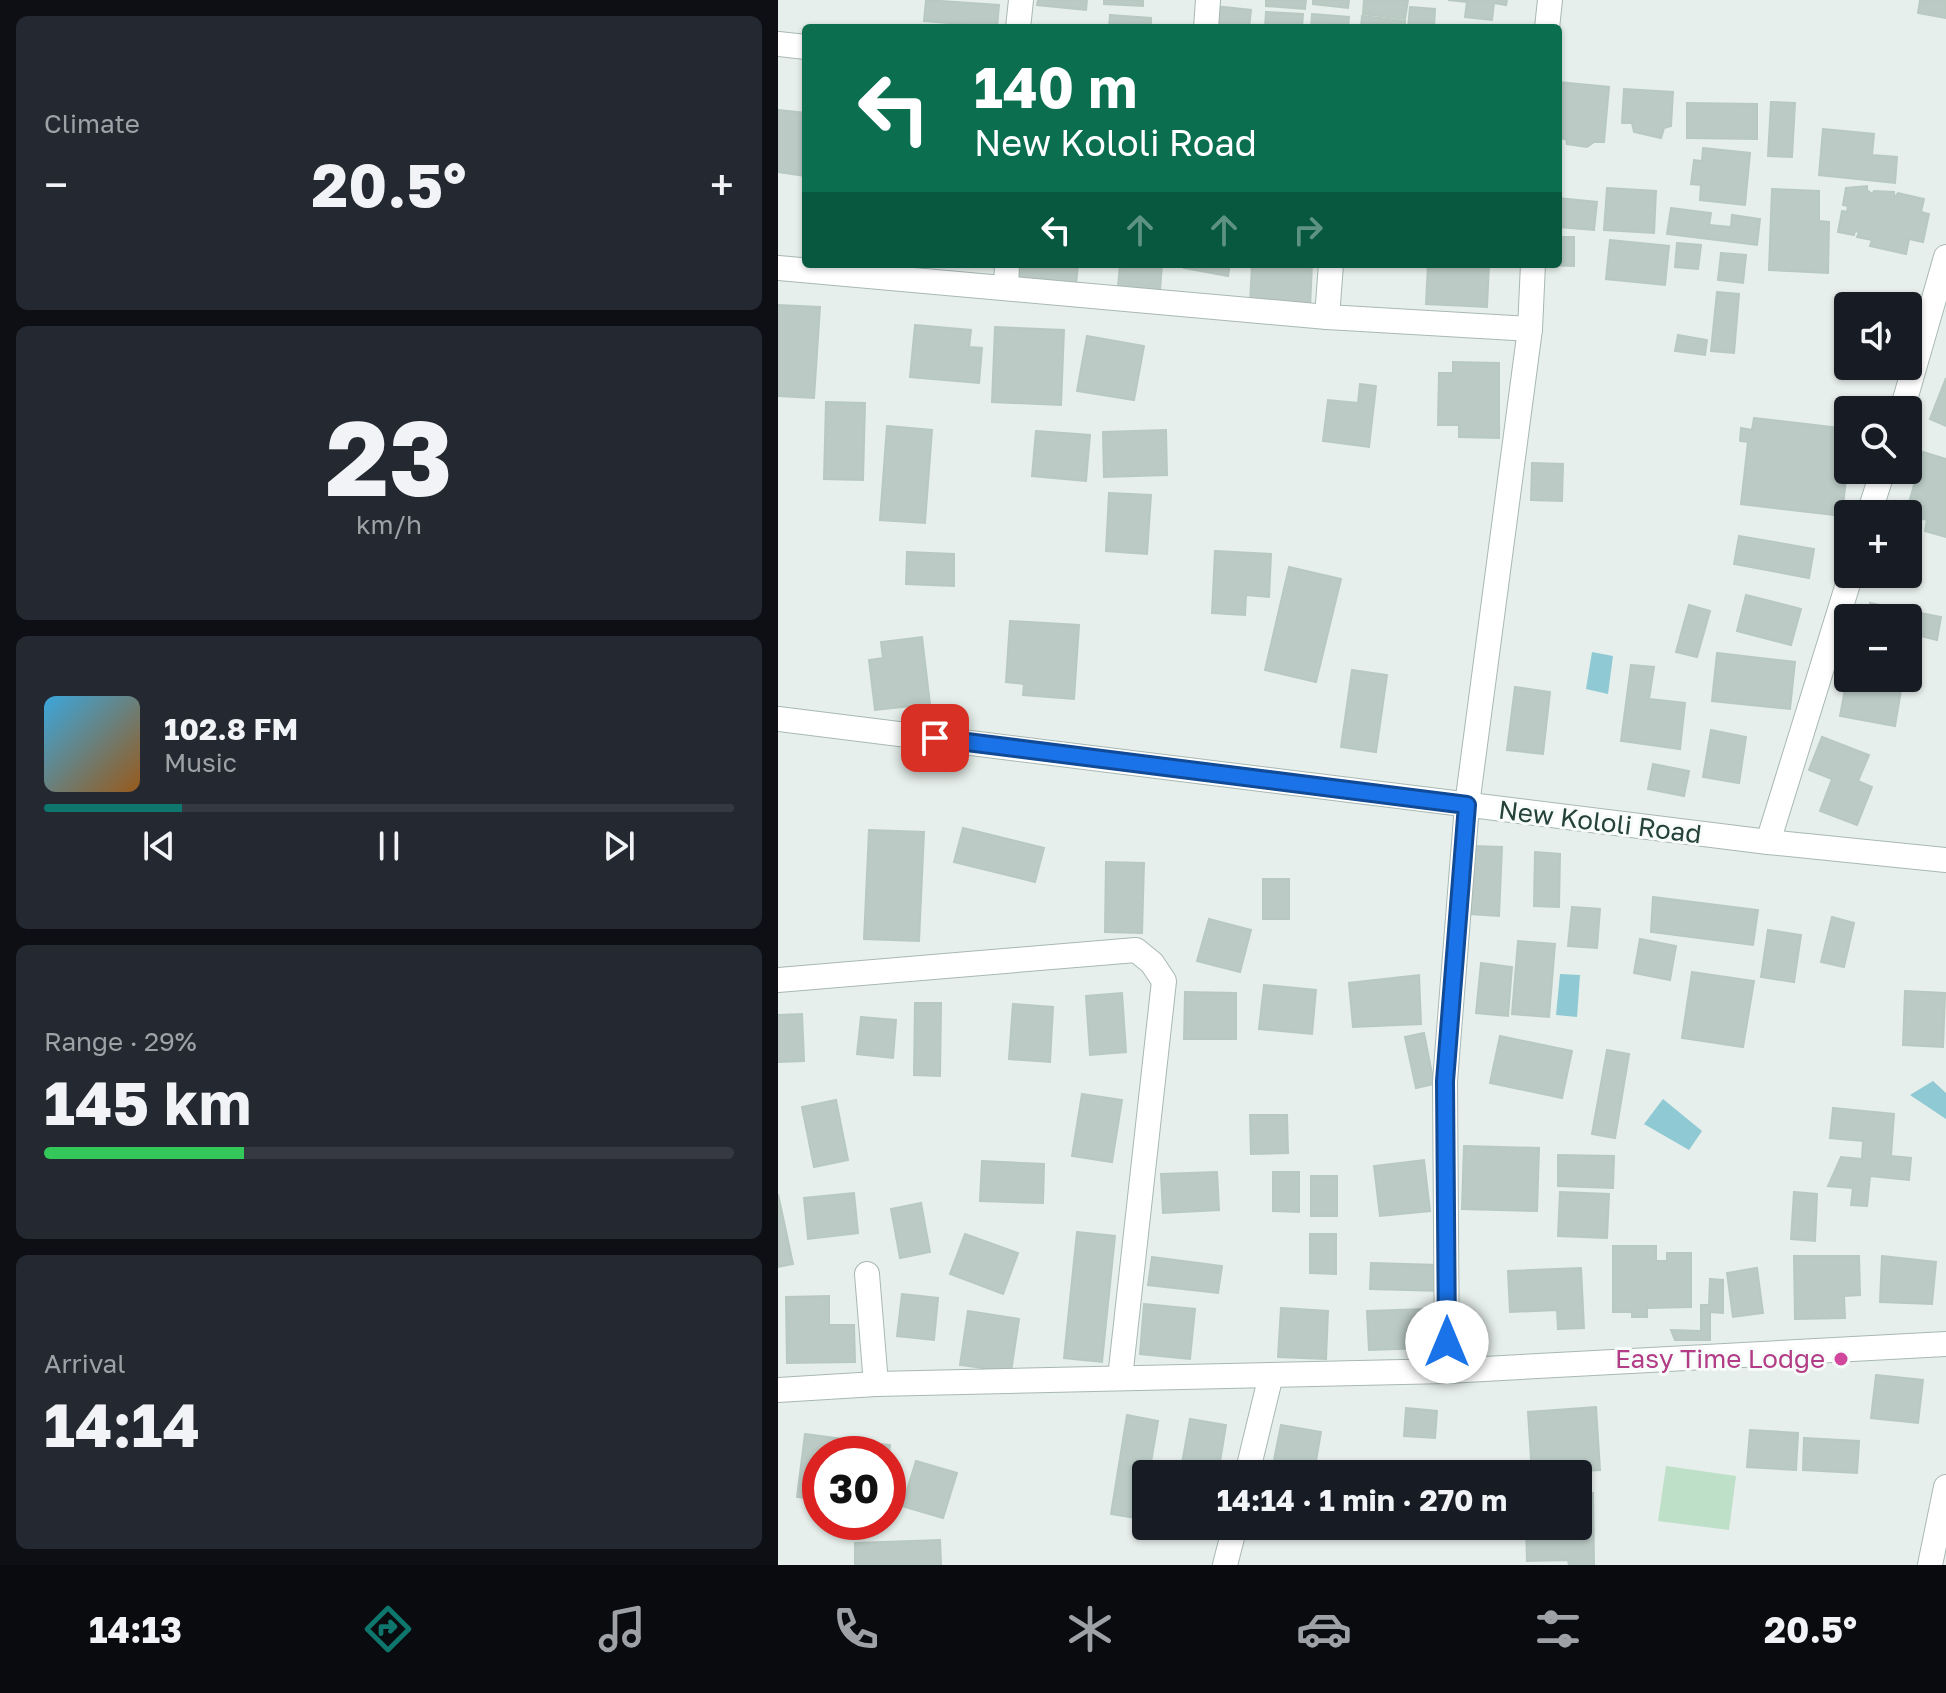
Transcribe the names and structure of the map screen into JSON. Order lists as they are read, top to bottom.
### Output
{
  "streets": {
    "street": ["New Kololi Road"]
  },
  "places": ["Easy Time Lodge"],
  "page": {
    "tile": [
      "Climate",
      ["23", "km/h"],
      ["Range · 29%", "145 km"],
      ["Arrival", "14:14"]
    ],
    "turn": ["140 m", "New Kololi Road"],
    "heat": ["−", "20.5°", "+"],
    "map_buttons": ["+", "−"],
    "song": ["102.8 FM", "Music"],
    "limit": "30",
    "trip": "14:14 · 1 min · 270 m",
    "tabs": ["14:13", "20.5°"]
  }
}
